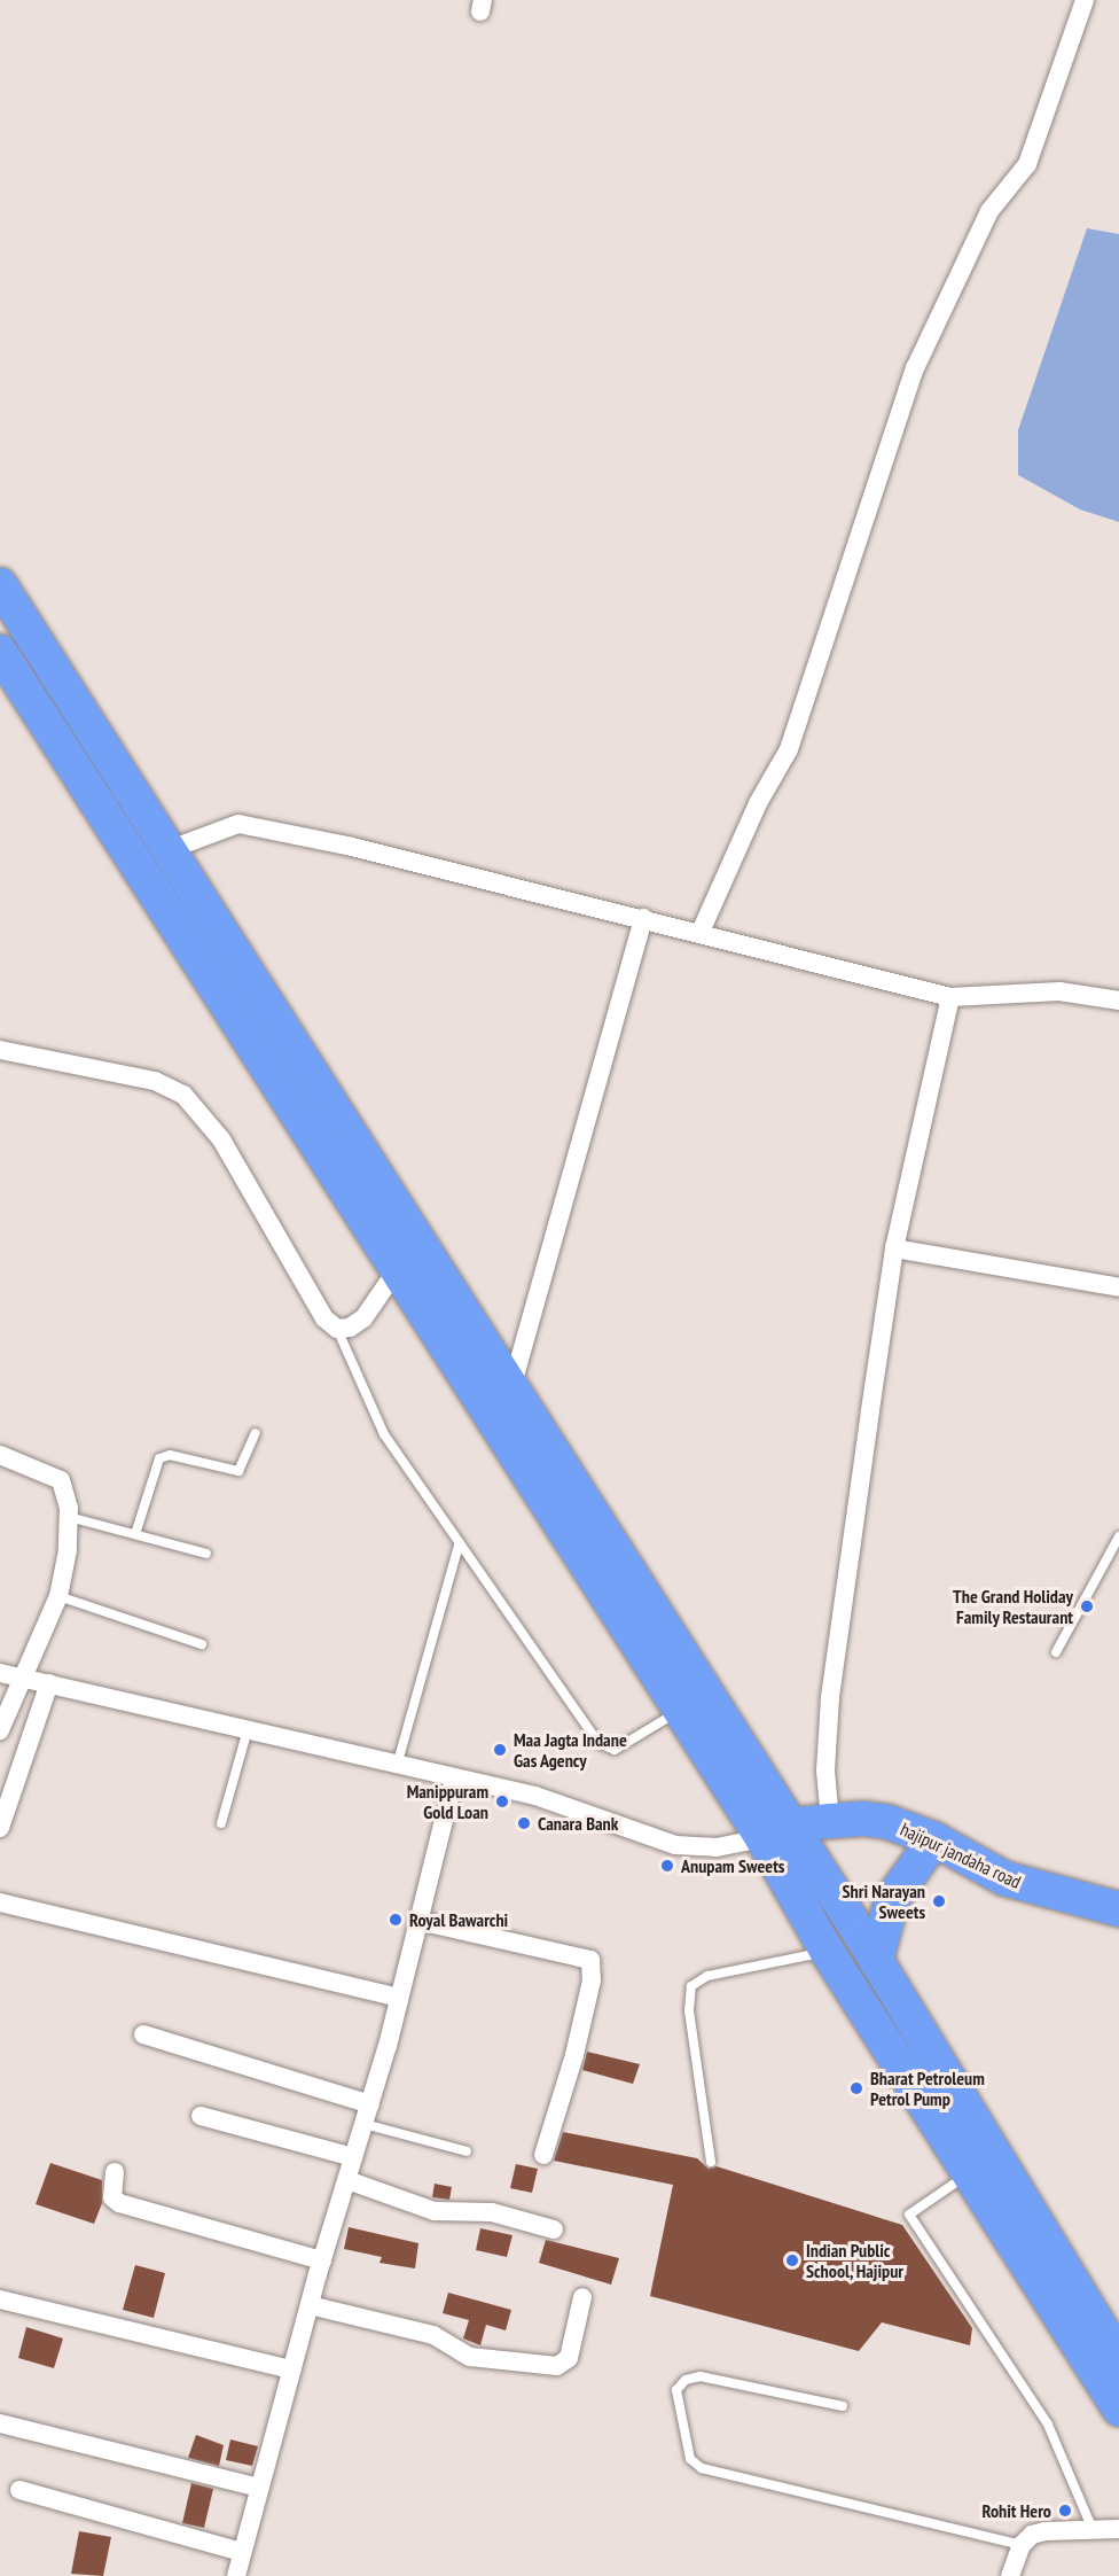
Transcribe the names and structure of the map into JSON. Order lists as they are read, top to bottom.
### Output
{
  "streets": {
    "highway": ["hajipur jandaha road"]
  },
  "places": [
    "The Grand Holiday Family Restaurant",
    "Maa Jagta Indane Gas Agency",
    "Manippuram Gold Loan",
    "Canara Bank",
    "Anupam Sweets",
    "Shri Narayan Sweets",
    "Royal Bawarchi",
    "Bharat Petroleum Petrol Pump",
    "Indian Public School, Hajipur",
    "Rohit Hero"
  ]
}
